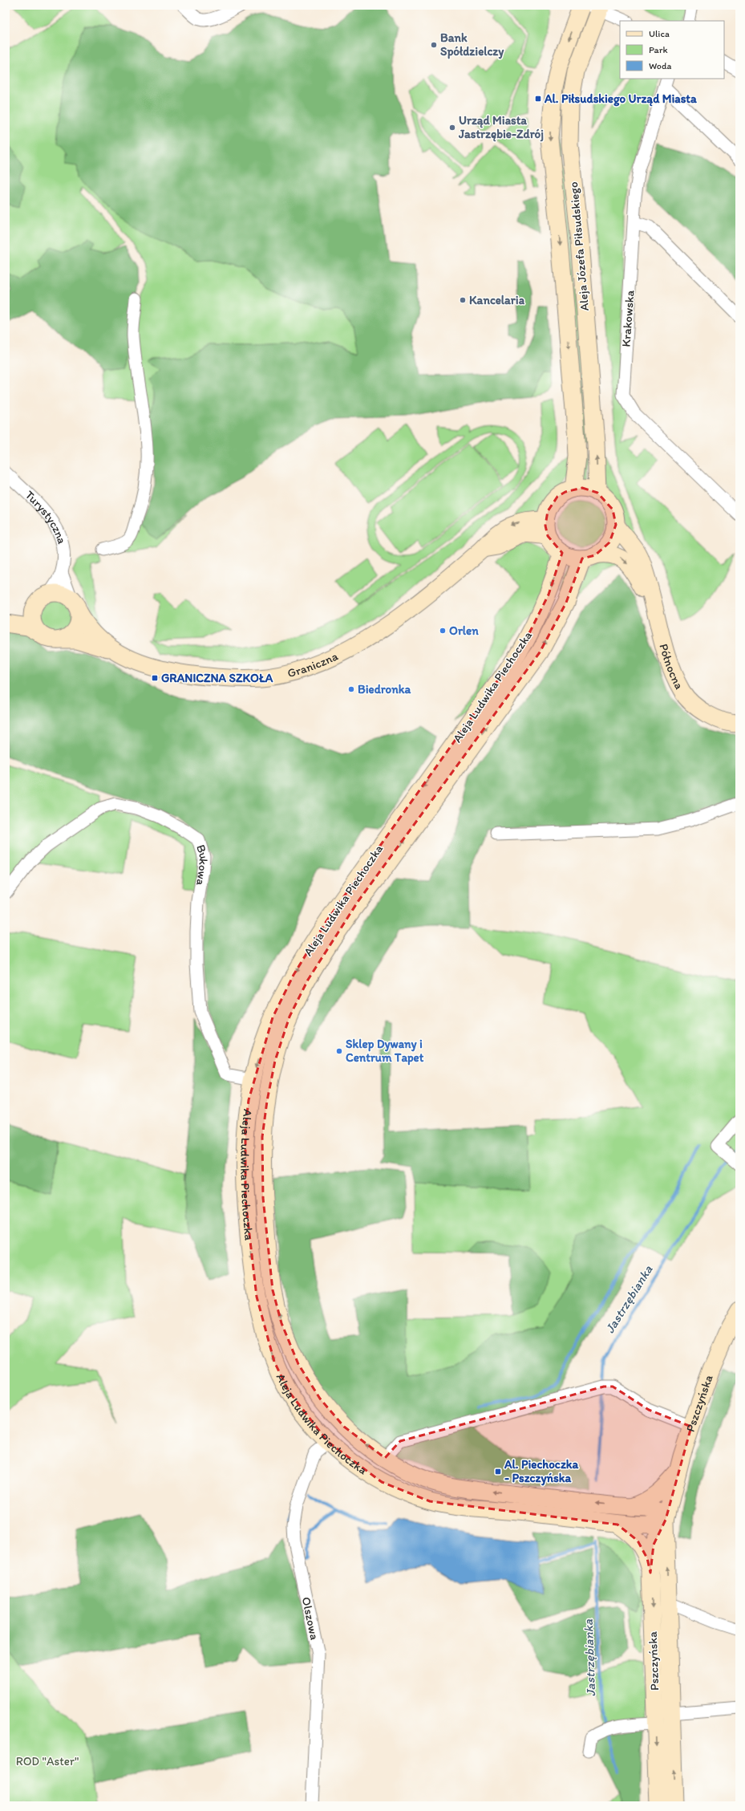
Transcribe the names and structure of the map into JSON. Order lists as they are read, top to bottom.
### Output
{
  "streets": {
    "main road": [
      "Aleja Józefa Piłsudskiego",
      "Graniczna",
      "Północna",
      "Aleja Ludwika Piechoczka",
      "Pszczyńska"
    ],
    "street": [
      "Krakowska",
      "Turystyczna",
      "Bukowa",
      "Olszowa"
    ]
  },
  "crossings": [
    ["Aleja Józefa Piłsudskiego", "Graniczna"],
    ["Aleja Józefa Piłsudskiego", "Północna"],
    ["Aleja Józefa Piłsudskiego", "Aleja Ludwika Piechoczka"],
    ["Turystyczna", "Graniczna"],
    ["Graniczna", "Północna"],
    ["Graniczna", "Aleja Ludwika Piechoczka"],
    ["Północna", "Aleja Ludwika Piechoczka"],
    ["Aleja Ludwika Piechoczka", "Bukowa"],
    ["Aleja Ludwika Piechoczka", "Pszczyńska"],
    ["Aleja Ludwika Piechoczka", "Olszowa"]
  ],
  "water": ["Jastrzębianka"],
  "parks": ["ROD \"Aster\""],
  "places": {
    "other": [
      "Bank Spółdzielczy",
      "Urząd Miasta Jastrzębie-Zdrój",
      "Kancelaria",
      "Orlen",
      "Biedronka",
      "Sklep Dywany i Centrum Tapet"
    ],
    "transit": ["Al. Piłsudskiego Urząd Miasta", "GRANICZNA SZKOŁA", "Al. Piechoczka - Pszczyńska"]
  },
  "legend": ["Ulica", "Park", "Woda"]
}
